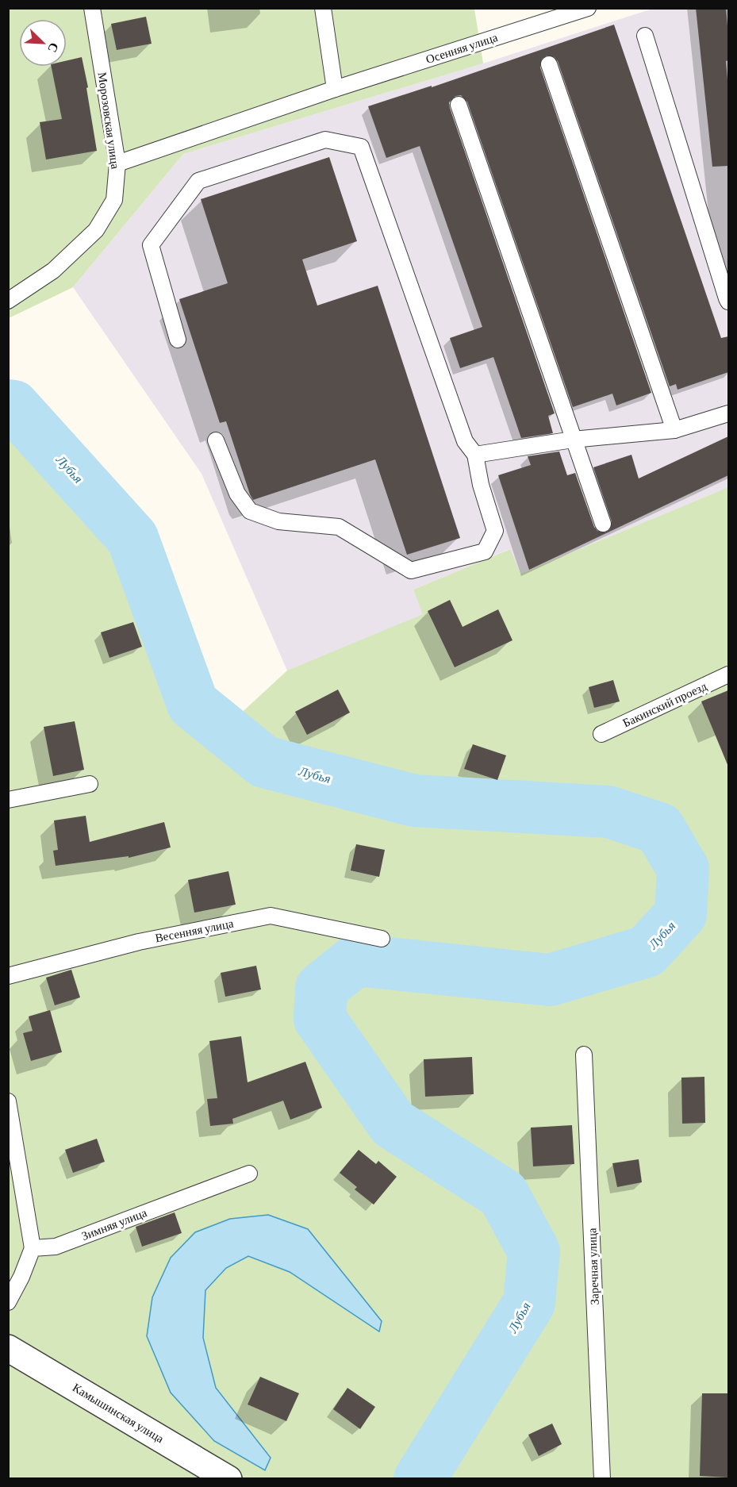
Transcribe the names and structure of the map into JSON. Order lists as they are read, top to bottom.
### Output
{
  "streets": {
    "street": ["Камышинская улица"],
    "lane": [
      "Осенняя улица",
      "Морозовская улица",
      "Бакинский проезд",
      "Весенняя улица",
      "Зимняя улица",
      "Заречная улица"
    ]
  },
  "crossings": [
    ["Осенняя улица", "Морозовская улица"]
  ],
  "water": ["Лубья"],
  "north": "bottom right"
}
